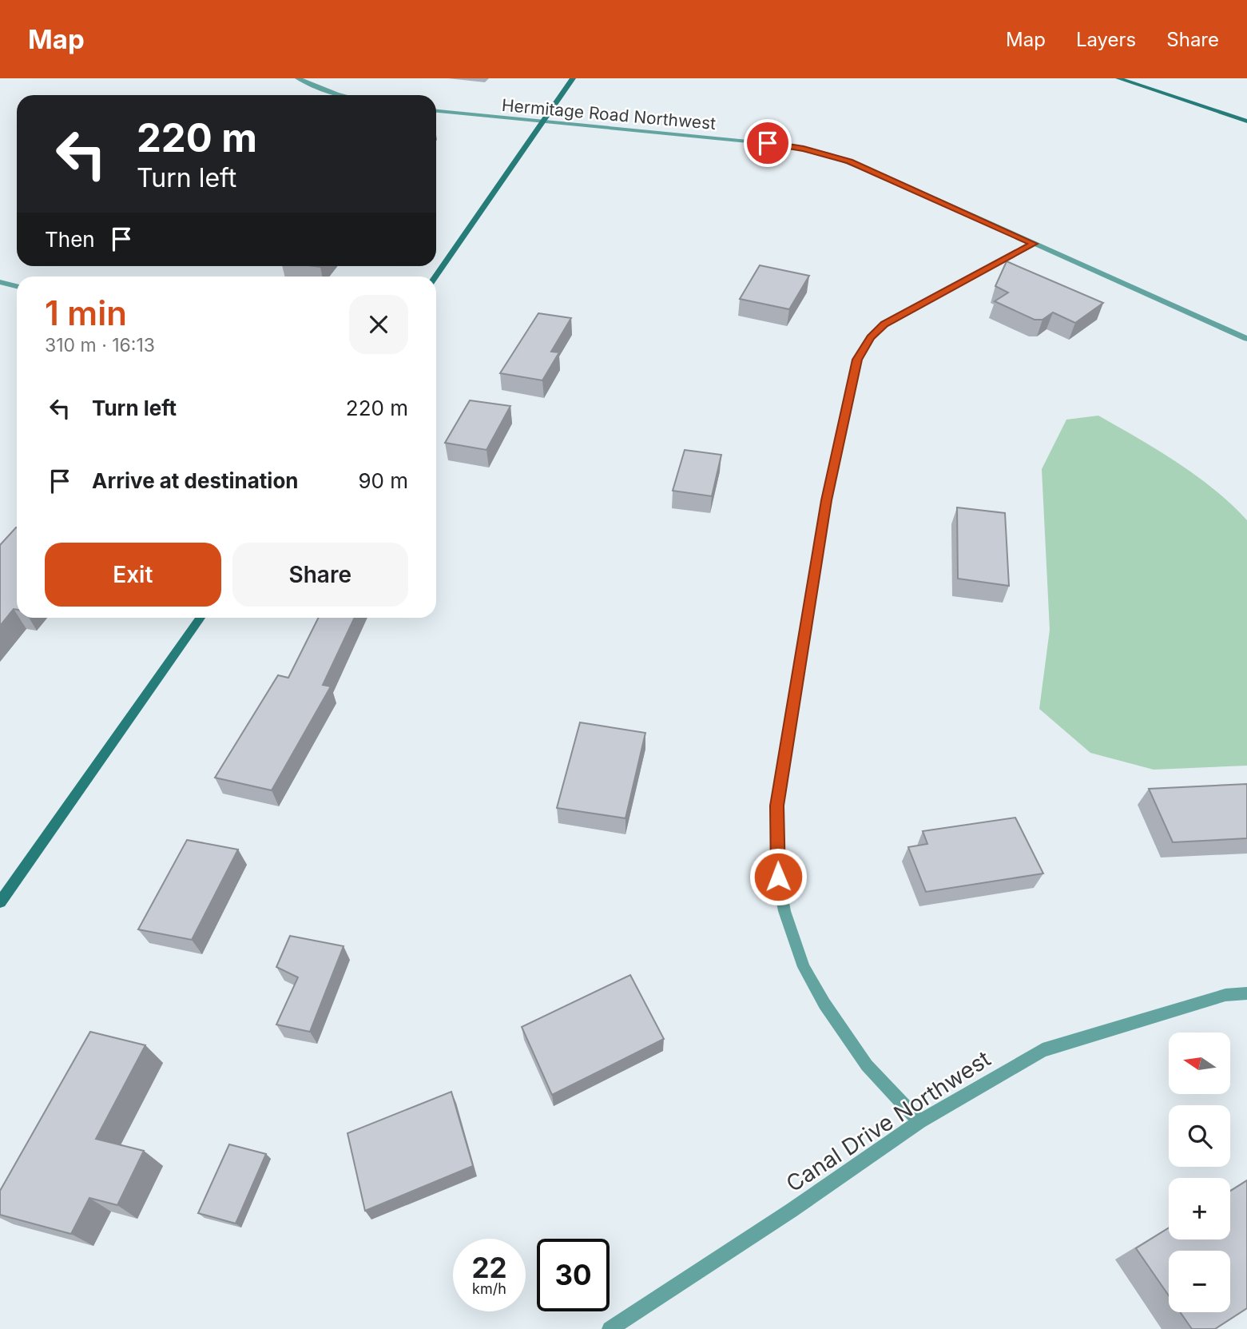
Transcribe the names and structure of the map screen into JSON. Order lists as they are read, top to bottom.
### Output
{
  "streets": {
    "street": ["Hermitage Road Northwest", "Canal Drive Northwest"]
  },
  "north": "left",
  "page": {
    "header": "Map",
    "nav": ["Map", "Layers", "Share"],
    "turn": ["220 m", "Turn left"],
    "then": "Then",
    "heading": ["1 min", "310 m · 16:13"],
    "list": [
      {
        "name": "Turn left",
        "value": "220 m"
      },
      {
        "name": "Arrive at destination",
        "value": "90 m"
      }
    ],
    "buttons": ["Exit", "Share"],
    "map_buttons": ["+", "−"],
    "speed": "22 km/h",
    "limit": "30"
  }
}
